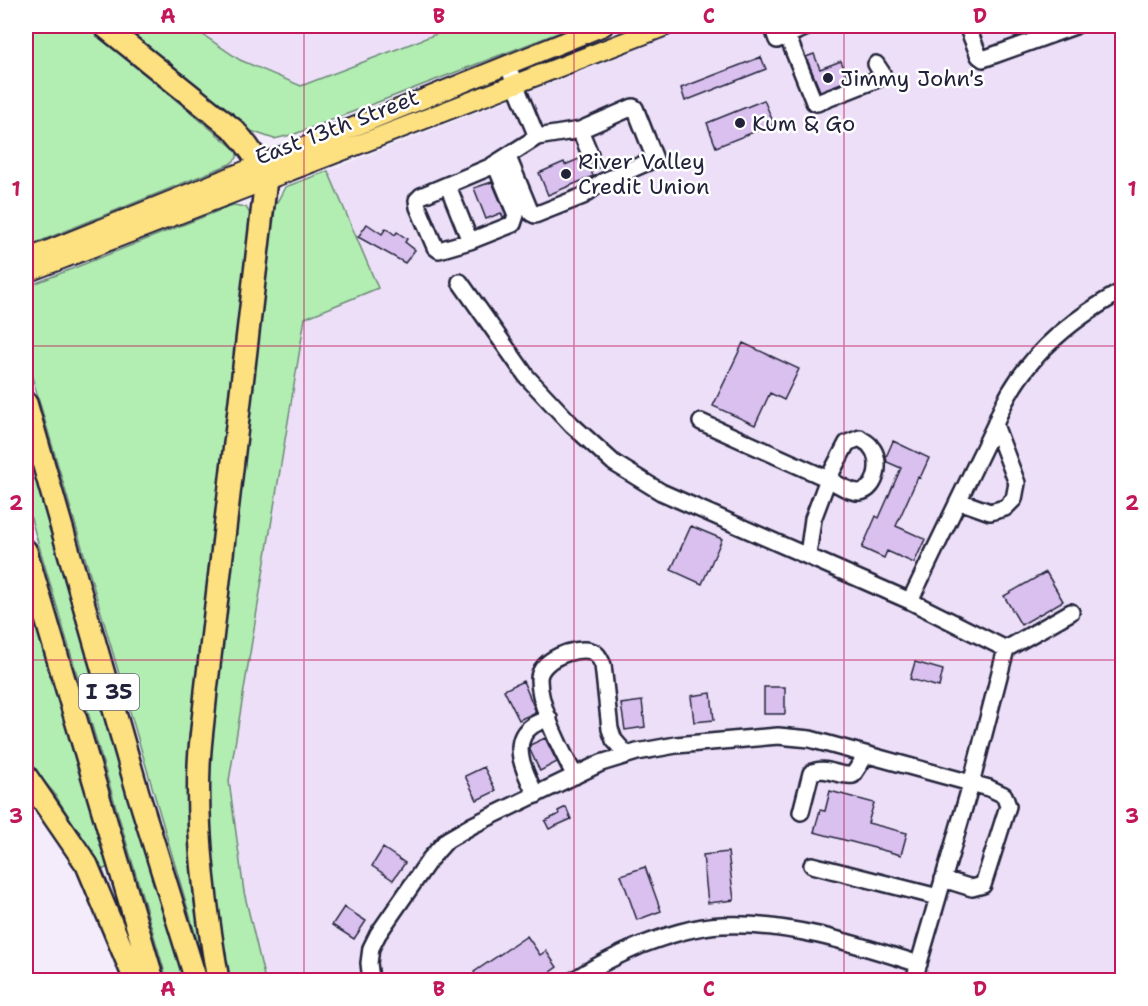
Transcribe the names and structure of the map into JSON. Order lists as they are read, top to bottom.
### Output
{
  "streets": {
    "highway": ["I 35"],
    "main road": ["East 13th Street"]
  },
  "places": ["Jimmy John's", "Kum & Go", "River Valley Credit Union"],
  "grid": {
    "columns": [
      "A",
      "B",
      "C",
      "D"
    ],
    "rows": ["1", "2", "3"]
  }
}
